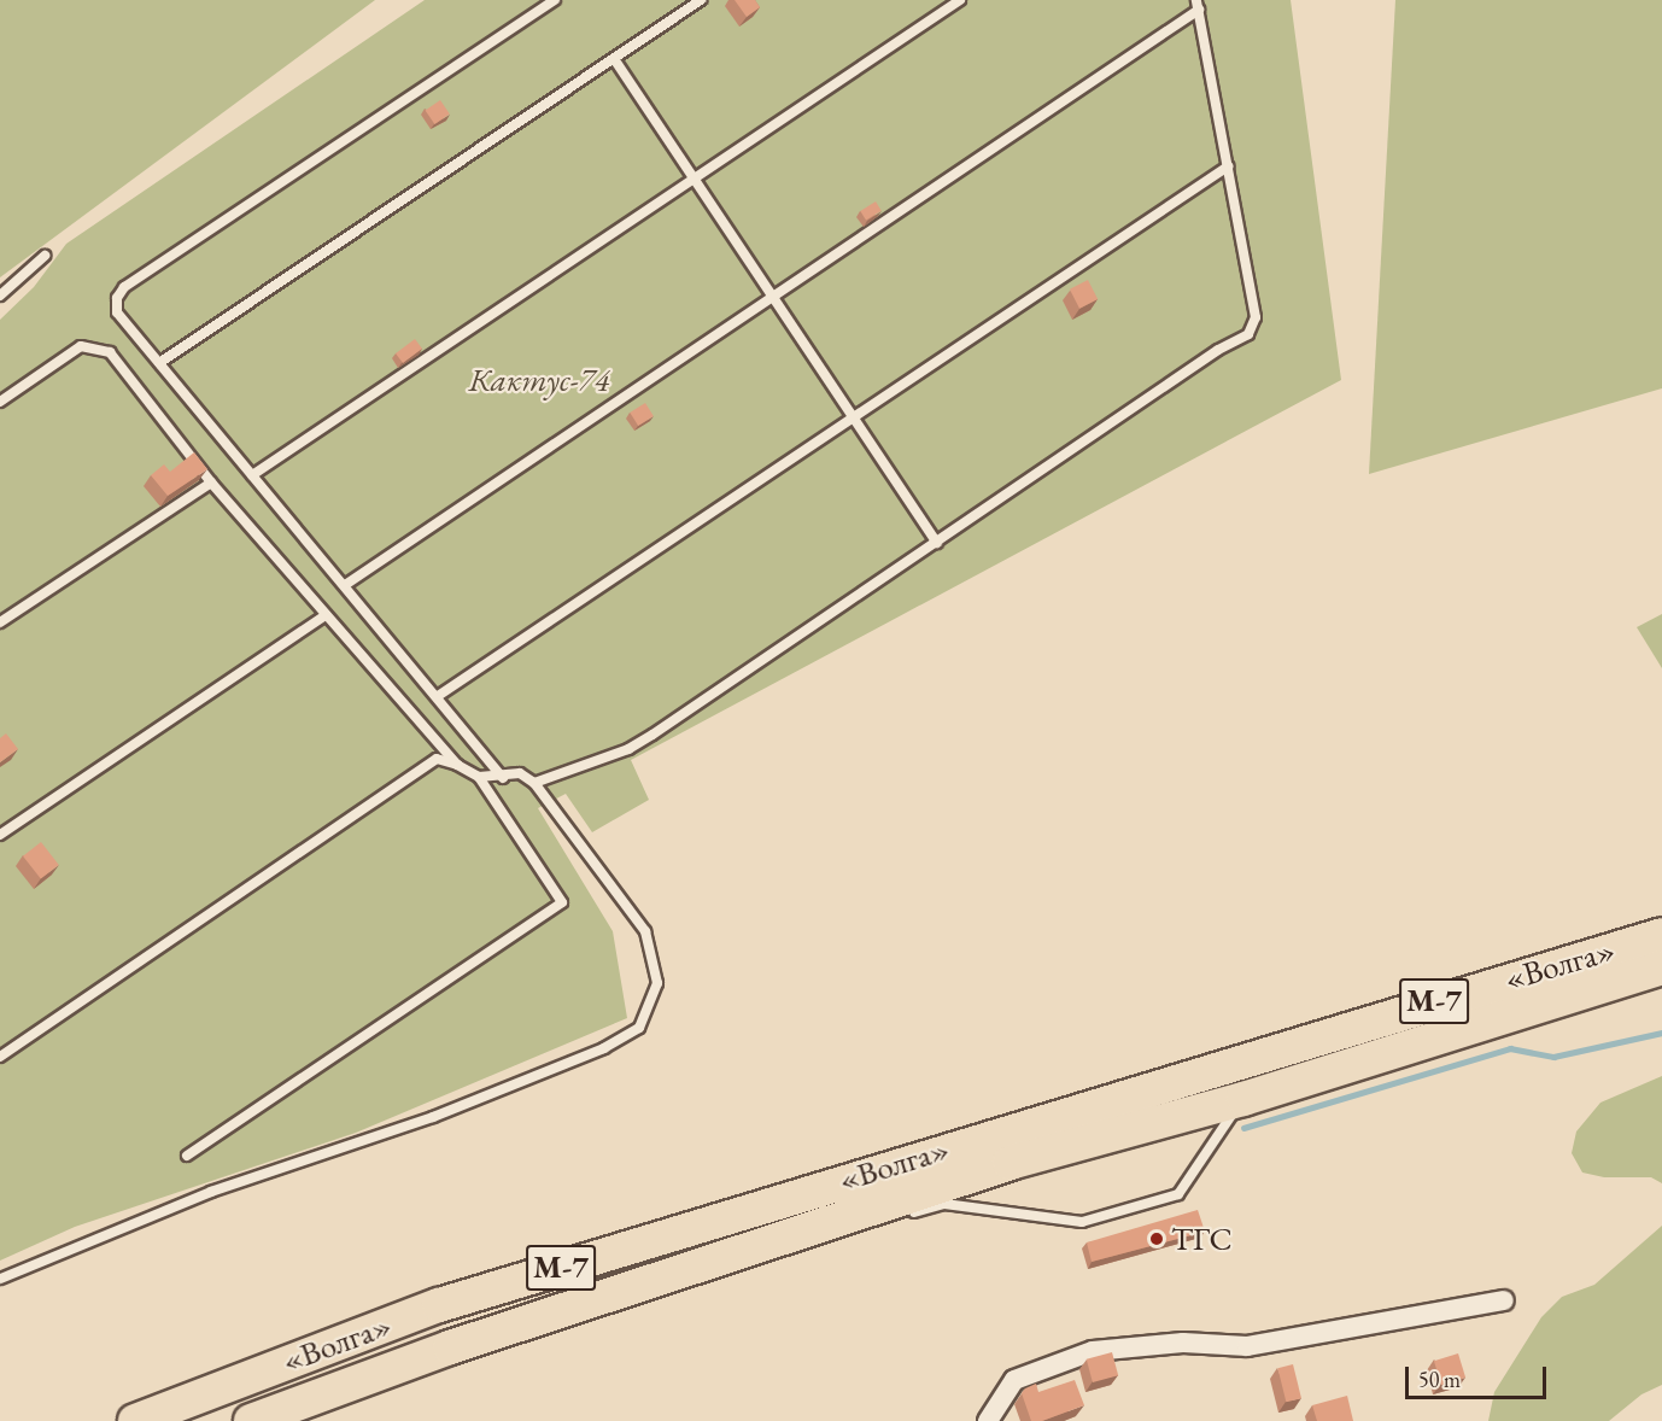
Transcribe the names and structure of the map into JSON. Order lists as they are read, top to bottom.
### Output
{
  "streets": {
    "highway": ["«Волга»", "М-7"]
  },
  "parks": ["Кактус-74"],
  "places": ["ТГС"],
  "scale_bar": "50 m"
}
